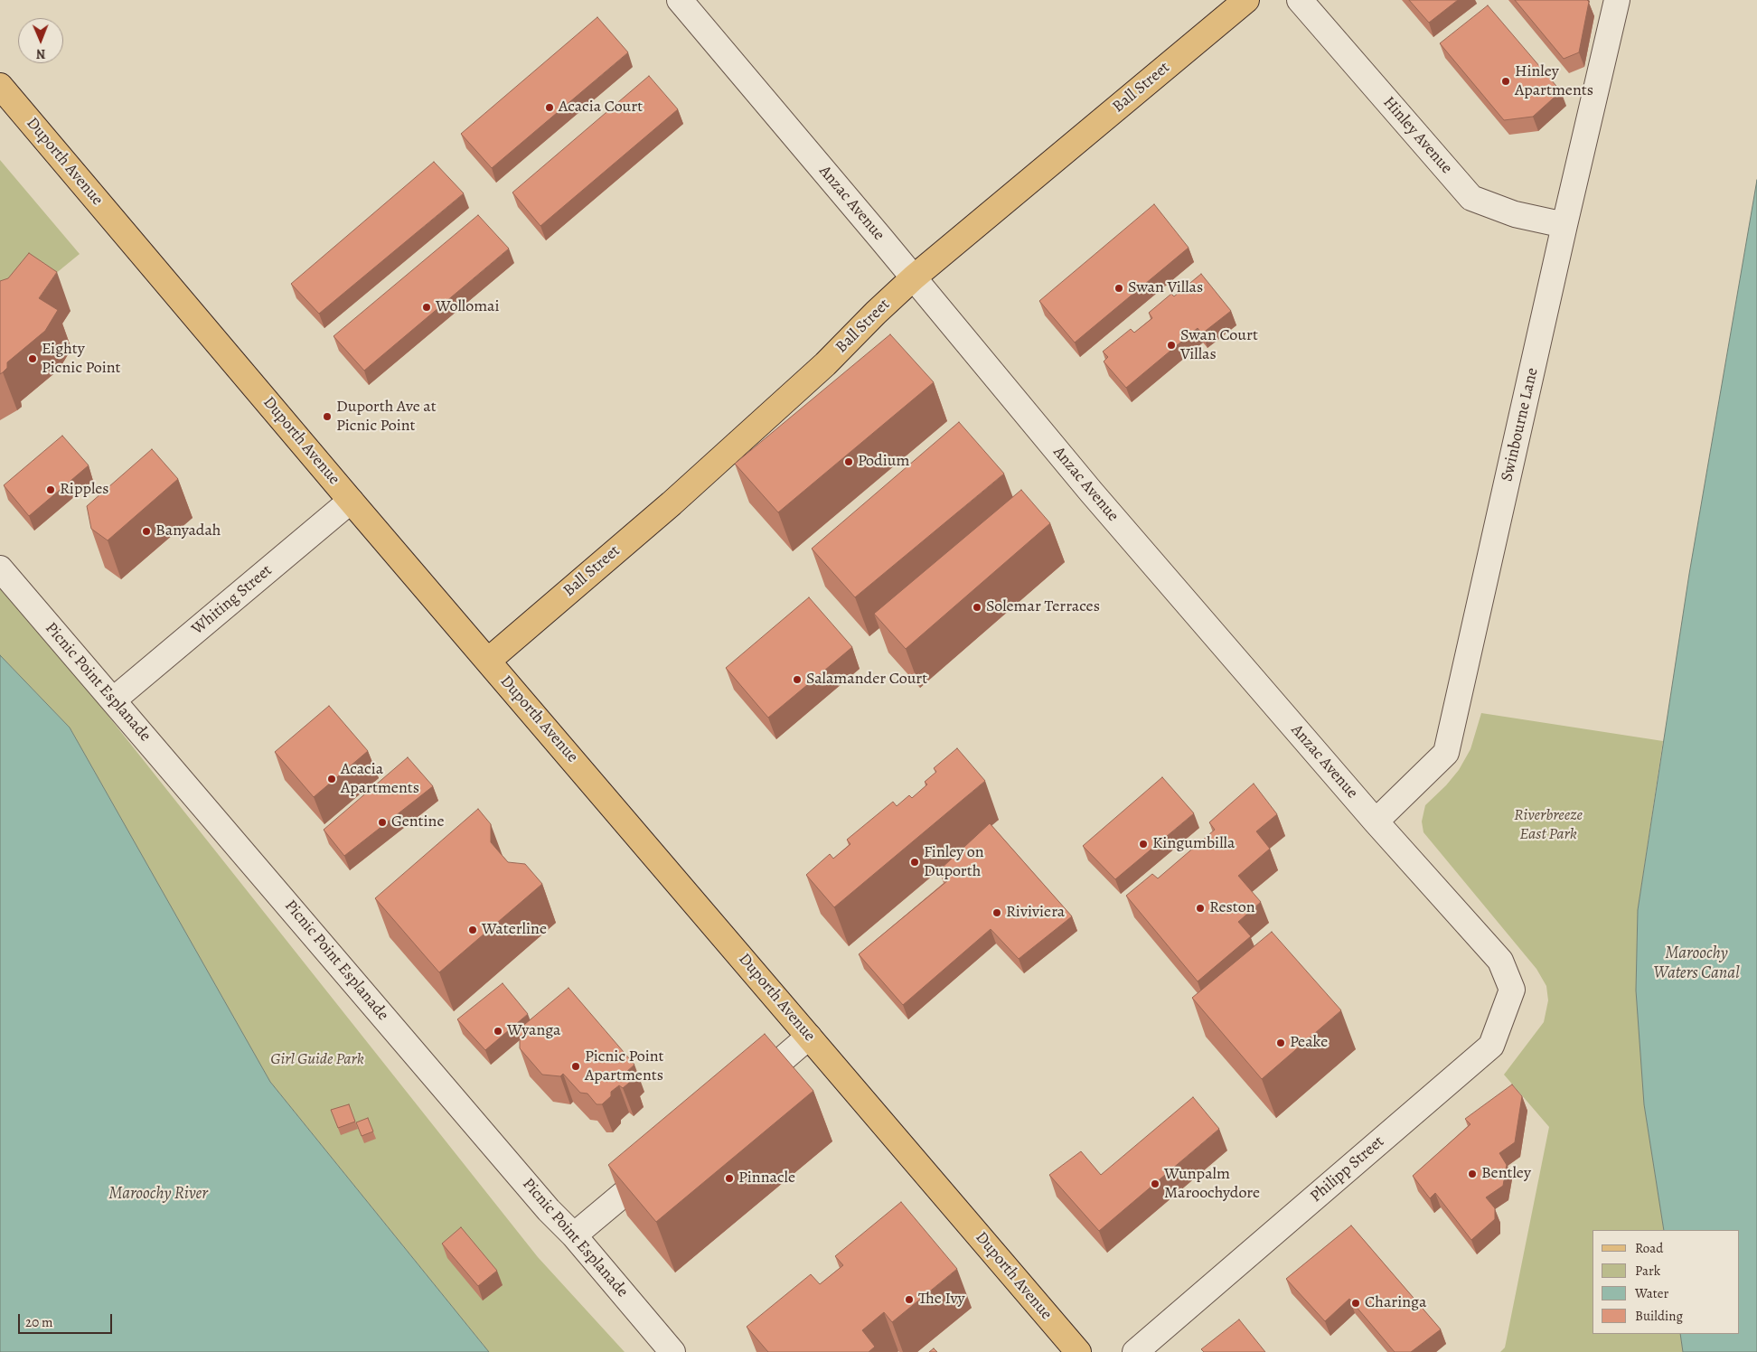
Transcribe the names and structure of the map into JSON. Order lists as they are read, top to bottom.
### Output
{
  "streets": {
    "main road": ["Ball Street", "Duporth Avenue"],
    "street": [
      "Hinley Avenue",
      "Anzac Avenue",
      "Swinbourne Lane",
      "Whiting Street",
      "Picnic Point Esplanade",
      "Philipp Street"
    ]
  },
  "crossings": [
    ["Ball Street", "Duporth Avenue"],
    ["Ball Street", "Anzac Avenue"],
    ["Hinley Avenue", "Swinbourne Lane"],
    ["Duporth Avenue", "Whiting Street"],
    ["Anzac Avenue", "Swinbourne Lane"],
    ["Anzac Avenue", "Philipp Street"],
    ["Whiting Street", "Picnic Point Esplanade"]
  ],
  "water": ["Maroochy Waters Canal", "Maroochy River"],
  "parks": ["Riverbreeze East Park", "Girl Guide Park"],
  "places": [
    "Hinley Apartments",
    "Acacia Court",
    "Swan Villas",
    "Wollomai",
    "Swan Court Villas",
    "Eighty Picnic Point",
    "Duporth Ave at Picnic Point",
    "Podium",
    "Ripples",
    "Banyadah",
    "Solemar Terraces",
    "Salamander Court",
    "Acacia Apartments",
    "Gentine",
    "Kingumbilla",
    "Finley on Duporth",
    "Reston",
    "Riviviera",
    "Waterline",
    "Wyanga",
    "Peake",
    "Picnic Point Apartments",
    "Bentley",
    "Pinnacle",
    "Wunpalm Maroochydore",
    "The Ivy",
    "Charinga"
  ],
  "legend": [
    "Road",
    "Park",
    "Water",
    "Building"
  ],
  "scale_bar": "20 m",
  "north": "bottom"
}
